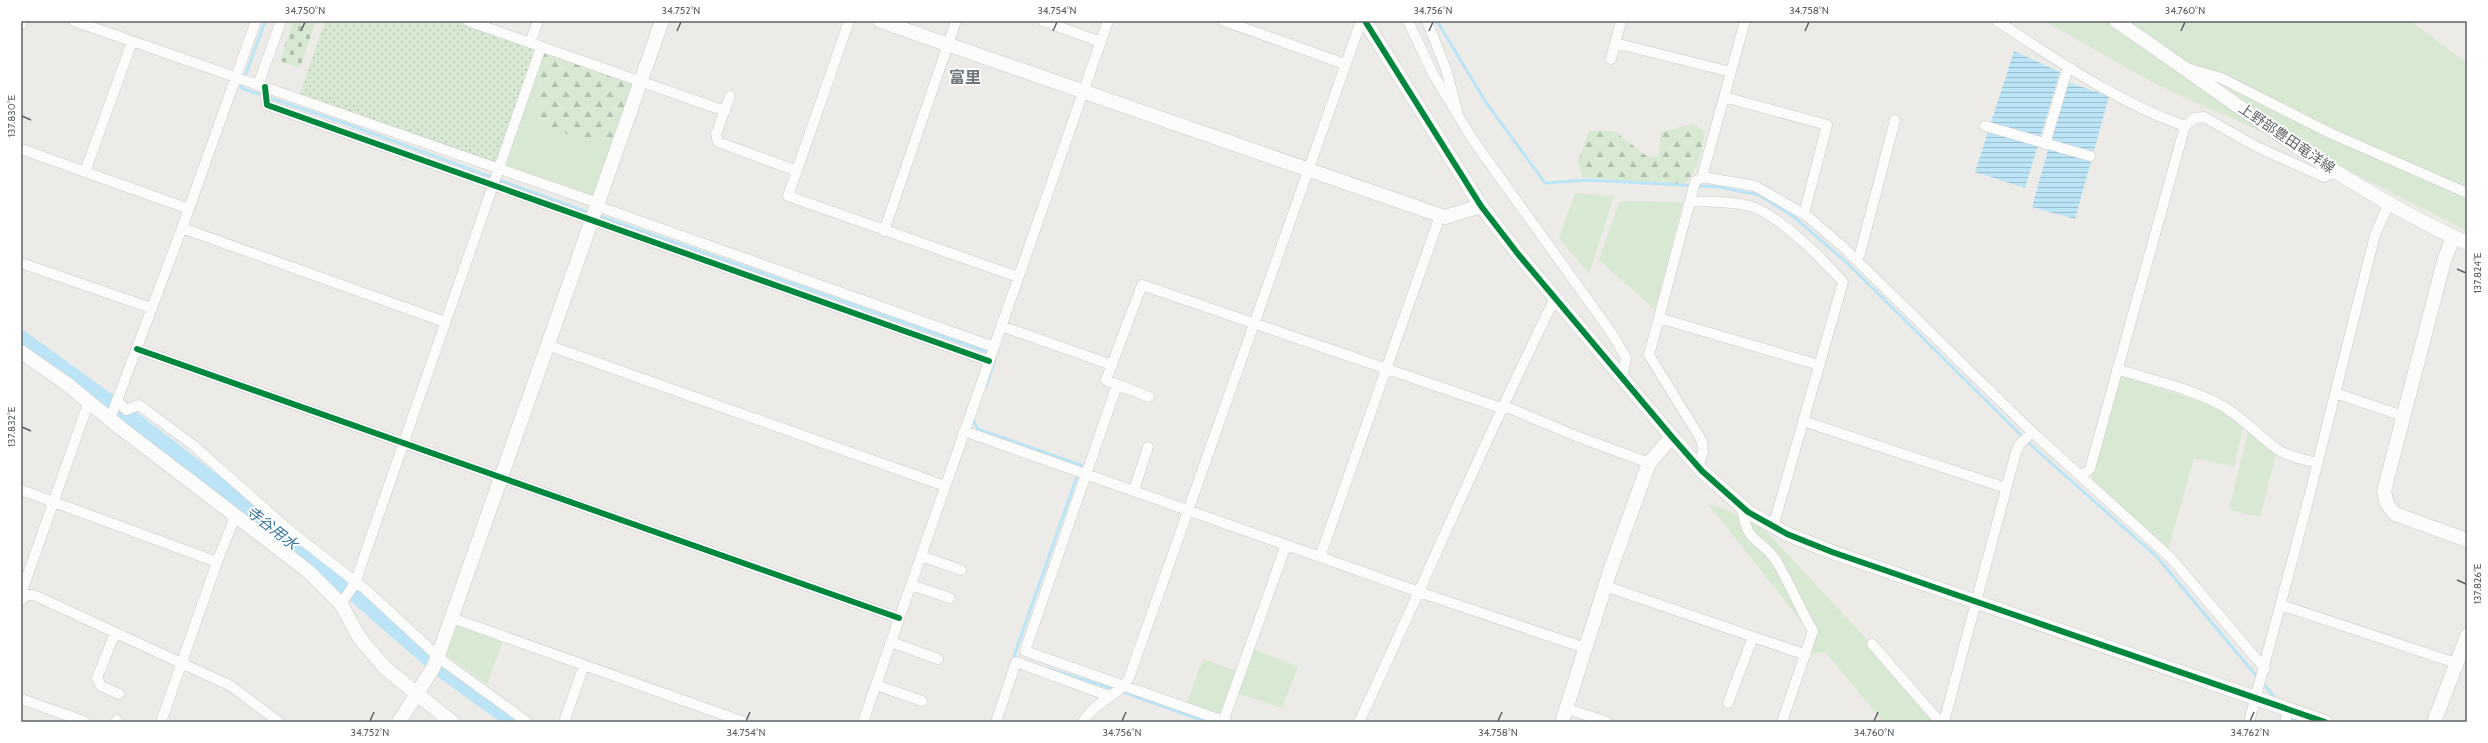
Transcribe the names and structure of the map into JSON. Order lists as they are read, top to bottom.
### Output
{
  "streets": {
    "street": ["上野部豊田竜洋線"]
  },
  "districts": ["富里"],
  "water": ["寺谷用水"],
  "coordinates": [
    "34.750°N",
    "34.752°N",
    "34.754°N",
    "34.756°N",
    "34.758°N",
    "34.760°N",
    "137.830°E",
    "137.824°E",
    "137.832°E",
    "137.826°E",
    "34.762°N"
  ]
}
